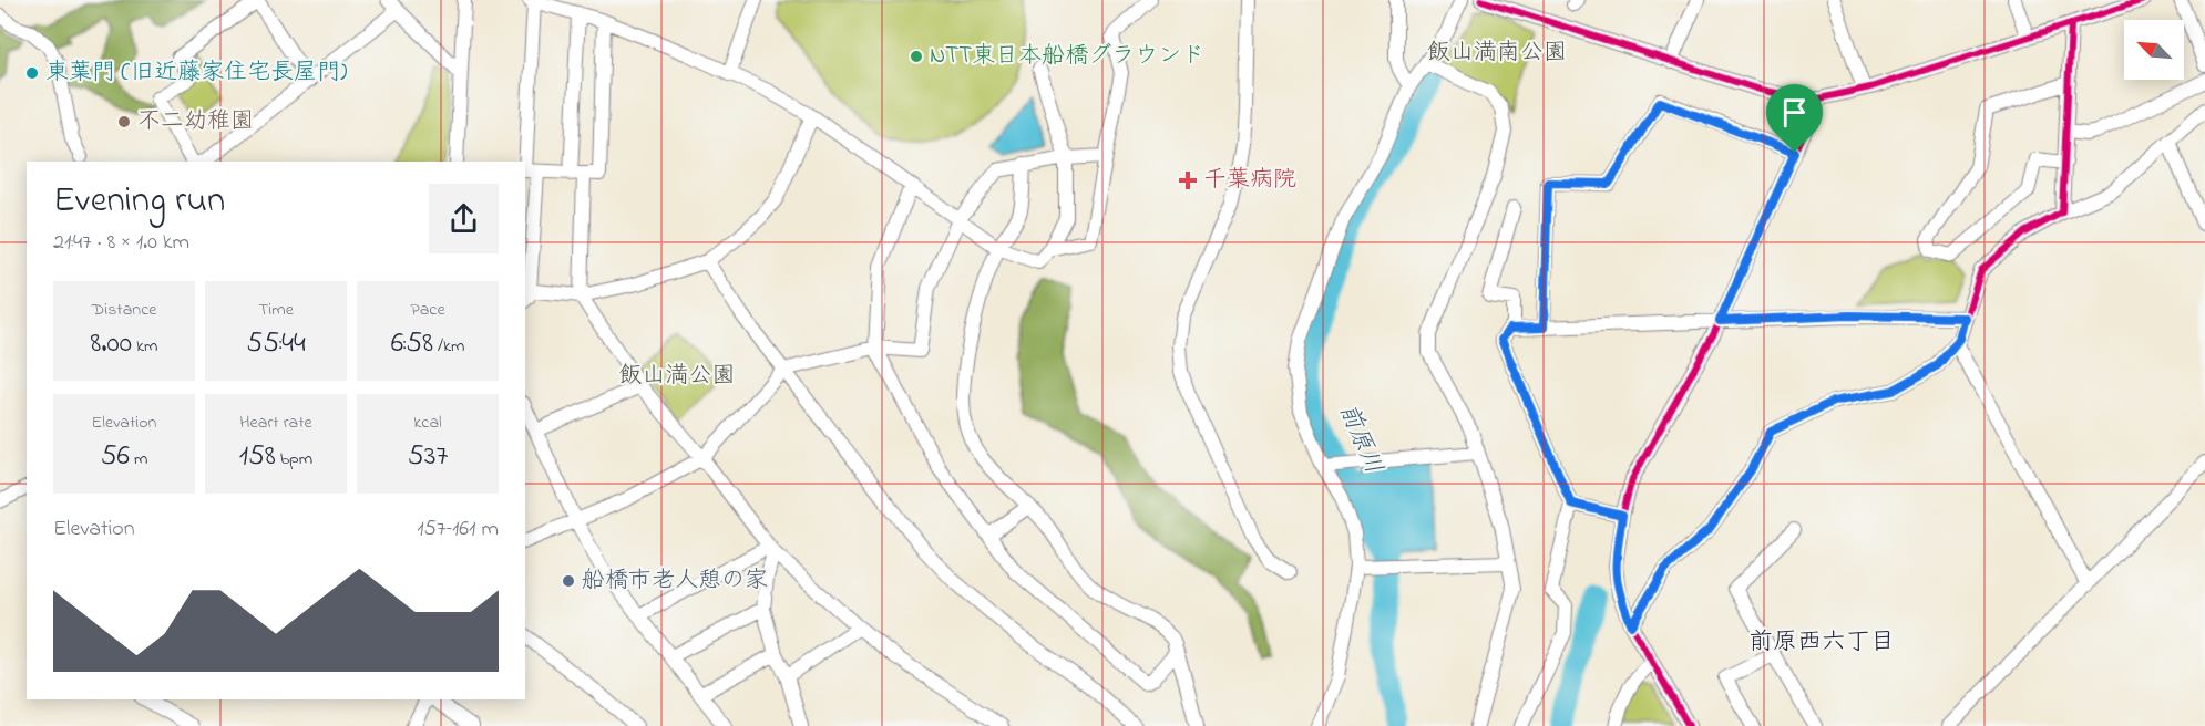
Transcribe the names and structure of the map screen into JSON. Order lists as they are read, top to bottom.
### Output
{
  "districts": ["前原西六丁目"],
  "water": ["前原川"],
  "parks": ["飯山満南公園", "飯山満公園"],
  "places": {
    "other": [
      "NTT東日本船橋グラウンド",
      "東葉門 (旧近藤家住宅長屋門)",
      "不二幼稚園",
      "船橋市老人憩の家"
    ],
    "health": ["千葉病院"]
  },
  "north": "top left",
  "page": {
    "heading": ["Evening run", "21:47 · 8 × 1.0 km"],
    "stats": [
      ["Distance", "8.00 km"],
      ["Time", "55:44"],
      ["Pace", "6:58 /km"],
      ["Elevation", "56 m"],
      ["Heart rate", "158 bpm"],
      ["kcal", "537"]
    ],
    "chart": ["Elevation", "157–161 m"]
  }
}
